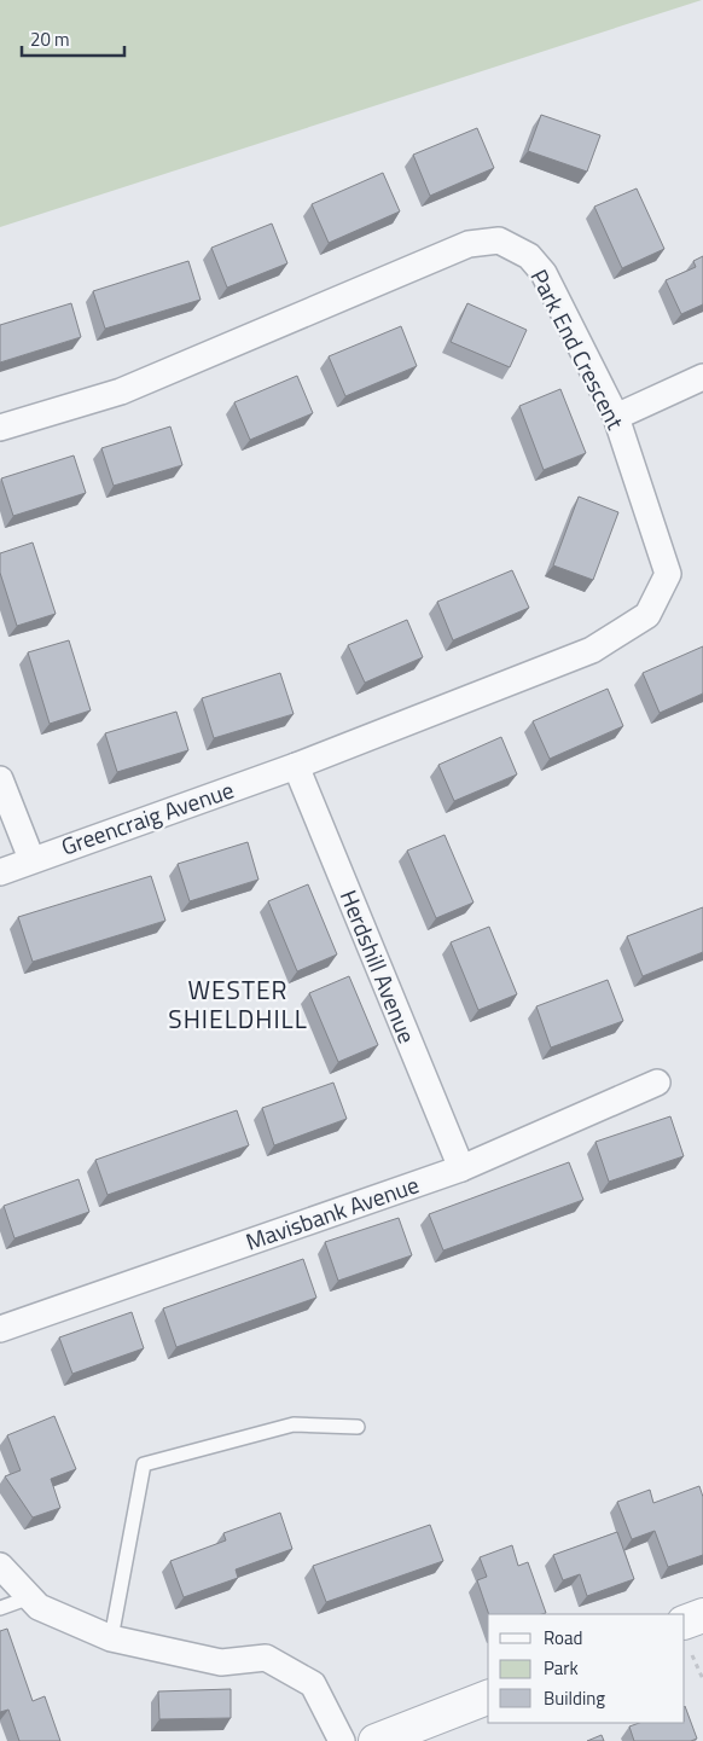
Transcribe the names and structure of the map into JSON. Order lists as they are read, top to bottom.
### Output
{
  "streets": {
    "street": [
      "Park End Crescent",
      "Greencraig Avenue",
      "Herdshill Avenue",
      "Mavisbank Avenue"
    ]
  },
  "crossings": [
    ["Park End Crescent", "Greencraig Avenue"],
    ["Park End Crescent", "Herdshill Avenue"],
    ["Greencraig Avenue", "Herdshill Avenue"],
    ["Herdshill Avenue", "Mavisbank Avenue"]
  ],
  "districts": ["WESTER SHIELDHILL"],
  "legend": ["Road", "Park", "Building"],
  "scale_bar": "20 m"
}
